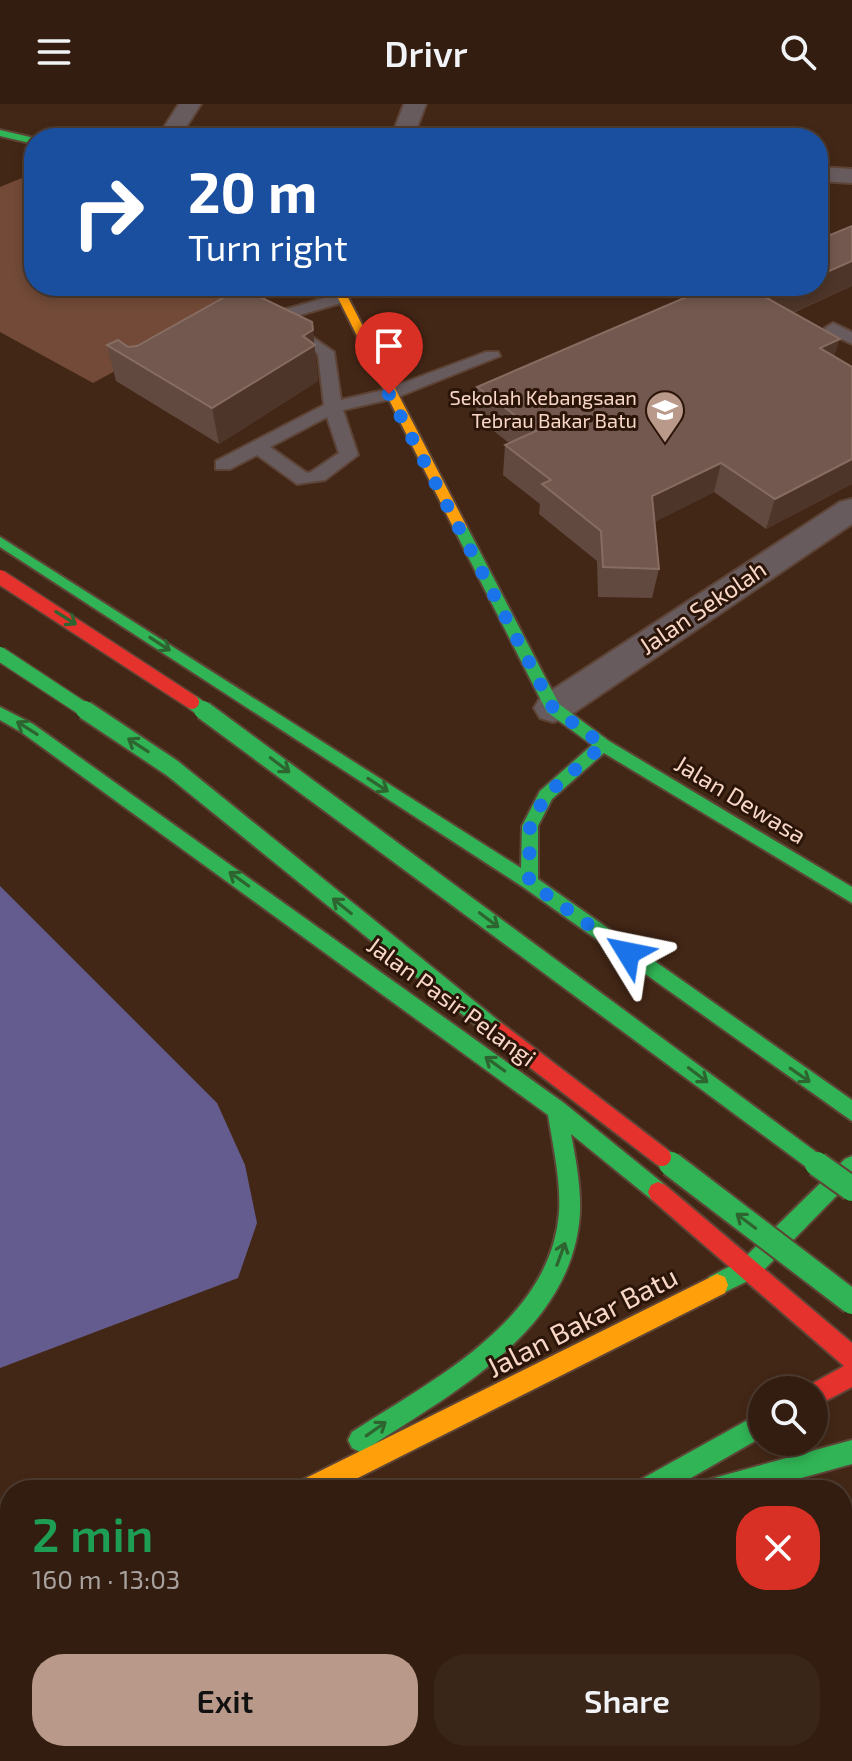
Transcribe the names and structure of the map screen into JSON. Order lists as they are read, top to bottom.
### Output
{
  "streets": {
    "main road": ["Jalan Dewasa", "Jalan Pasir Pelangi", "Jalan Bakar Batu"],
    "street": ["Jalan Sekolah"]
  },
  "crossings": [
    ["Jalan Sekolah", "Jalan Dewasa"],
    ["Jalan Pasir Pelangi", "Jalan Bakar Batu"]
  ],
  "places": {
    "school or university": ["Sekolah Kebangsaan Tebrau Bakar Batu"]
  },
  "page": {
    "header": "Drivr",
    "turn": ["20 m", "Turn right"],
    "heading": ["2 min", "160 m · 13:03"],
    "buttons": ["Exit", "Share"]
  }
}
